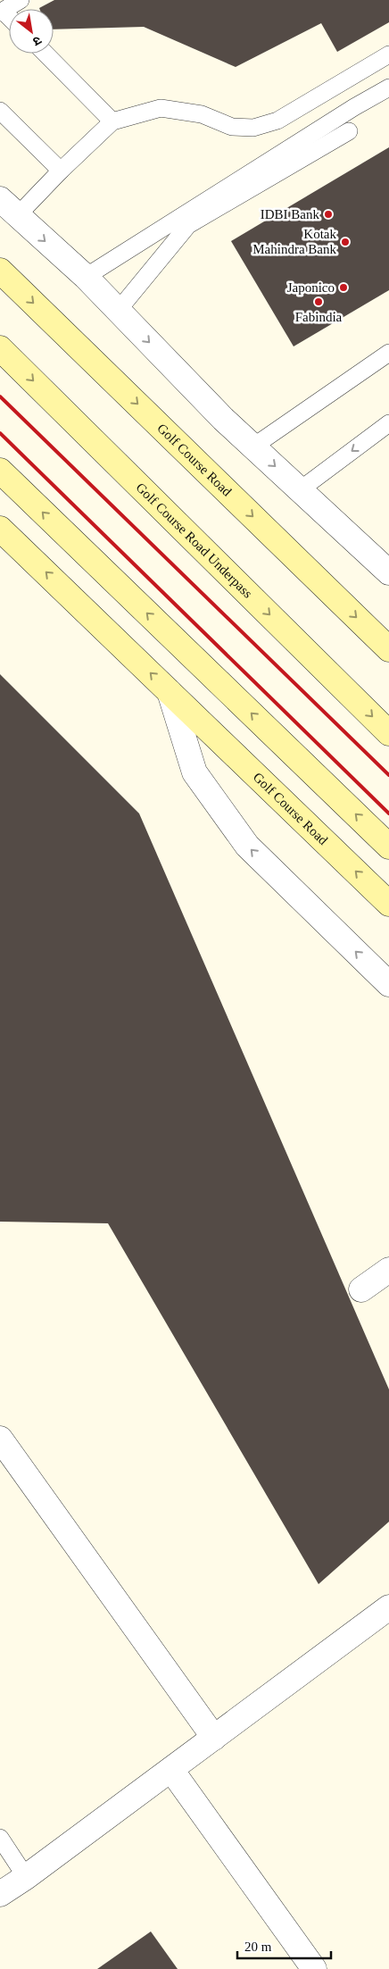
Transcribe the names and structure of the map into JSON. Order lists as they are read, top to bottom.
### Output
{
  "streets": {
    "main road": ["Golf Course Road", "Golf Course Road Underpass"]
  },
  "places": [
    "IDBI Bank",
    "Kotak Mahindra Bank",
    "Japonico",
    "Fabindia"
  ],
  "scale_bar": "20 m",
  "north": "bottom right"
}
